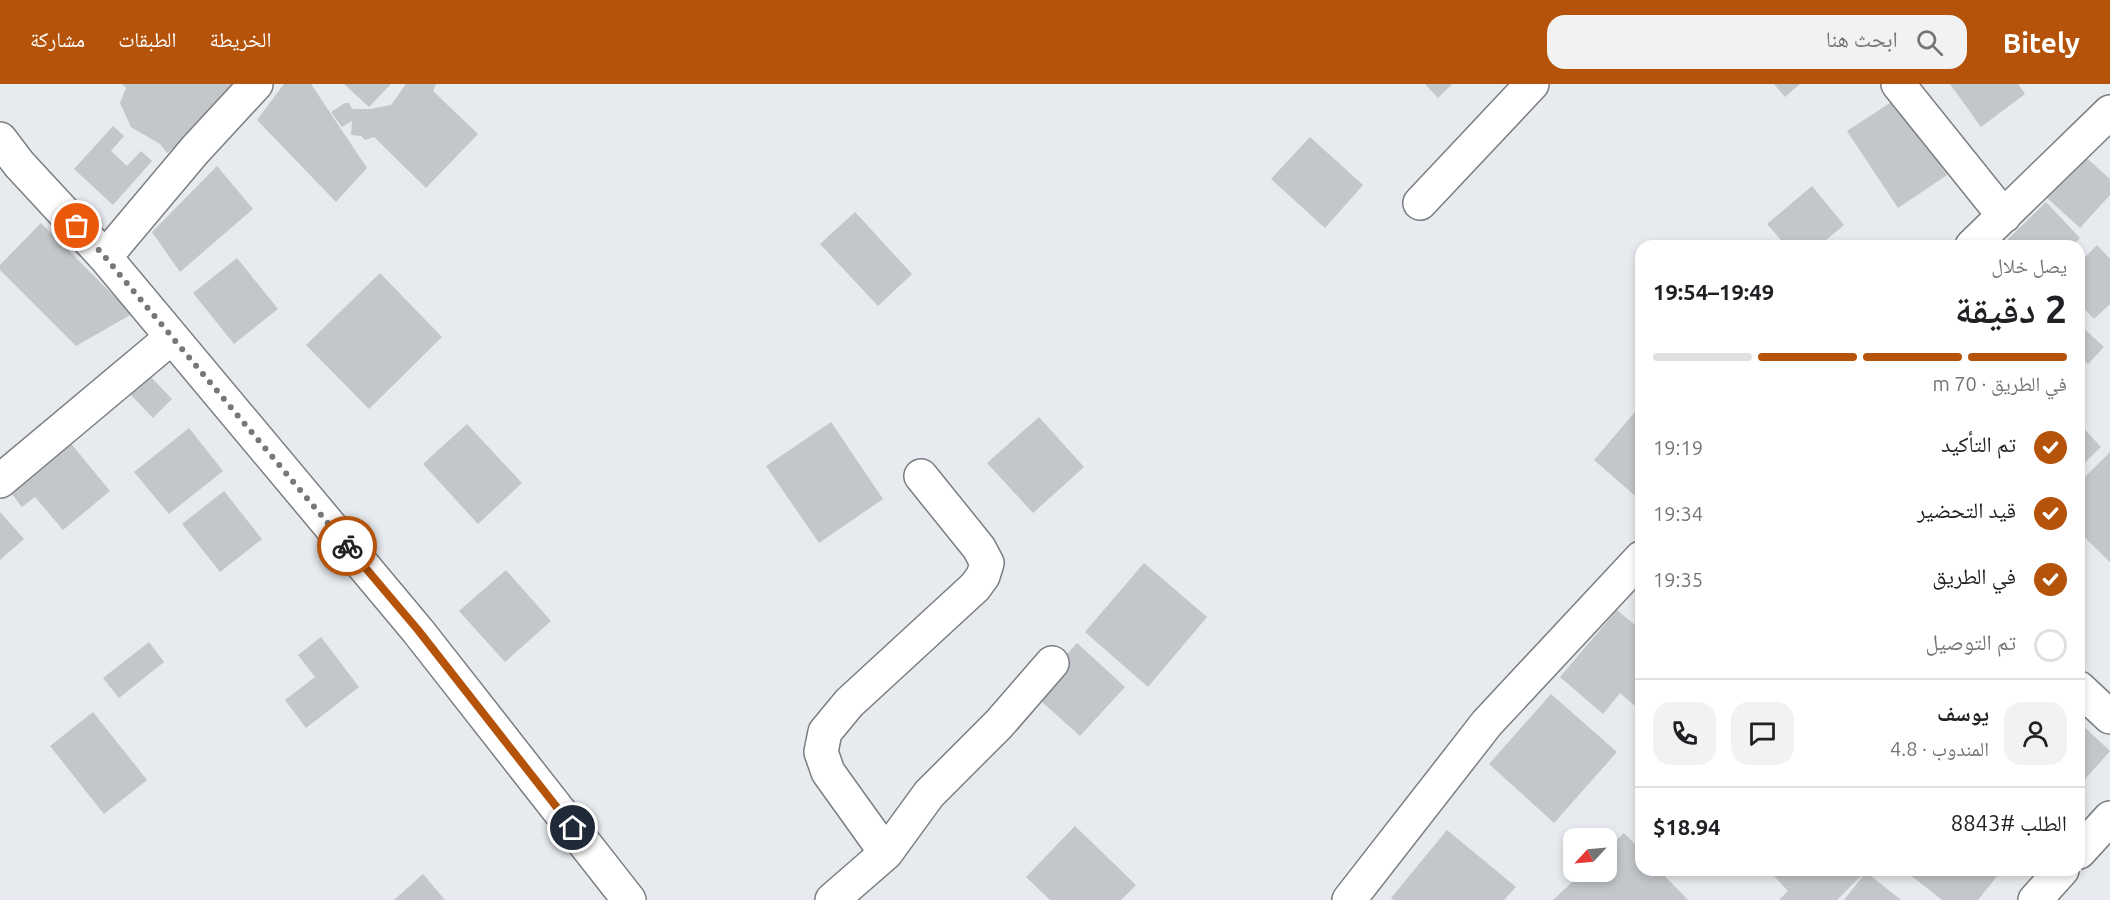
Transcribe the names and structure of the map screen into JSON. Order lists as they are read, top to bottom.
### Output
{
  "north": "bottom left",
  "page": {
    "header": "Bitely",
    "search": "ابحث هنا",
    "nav": ["الخريطة", "الطبقات", "مشاركة"],
    "heading": ["2 دقيقة", "يصل خلال", "19:49–19:54"],
    "panel": [
      "يوسف",
      "المندوب · 4.8",
      "الطلب #8843",
      "$18.94"
    ],
    "bar": "في الطريق · 70 m",
    "list": [
      ["تم التأكيد", "19:19"],
      ["قيد التحضير", "19:34"],
      ["في الطريق", "19:35"],
      "تم التوصيل"
    ]
  }
}
